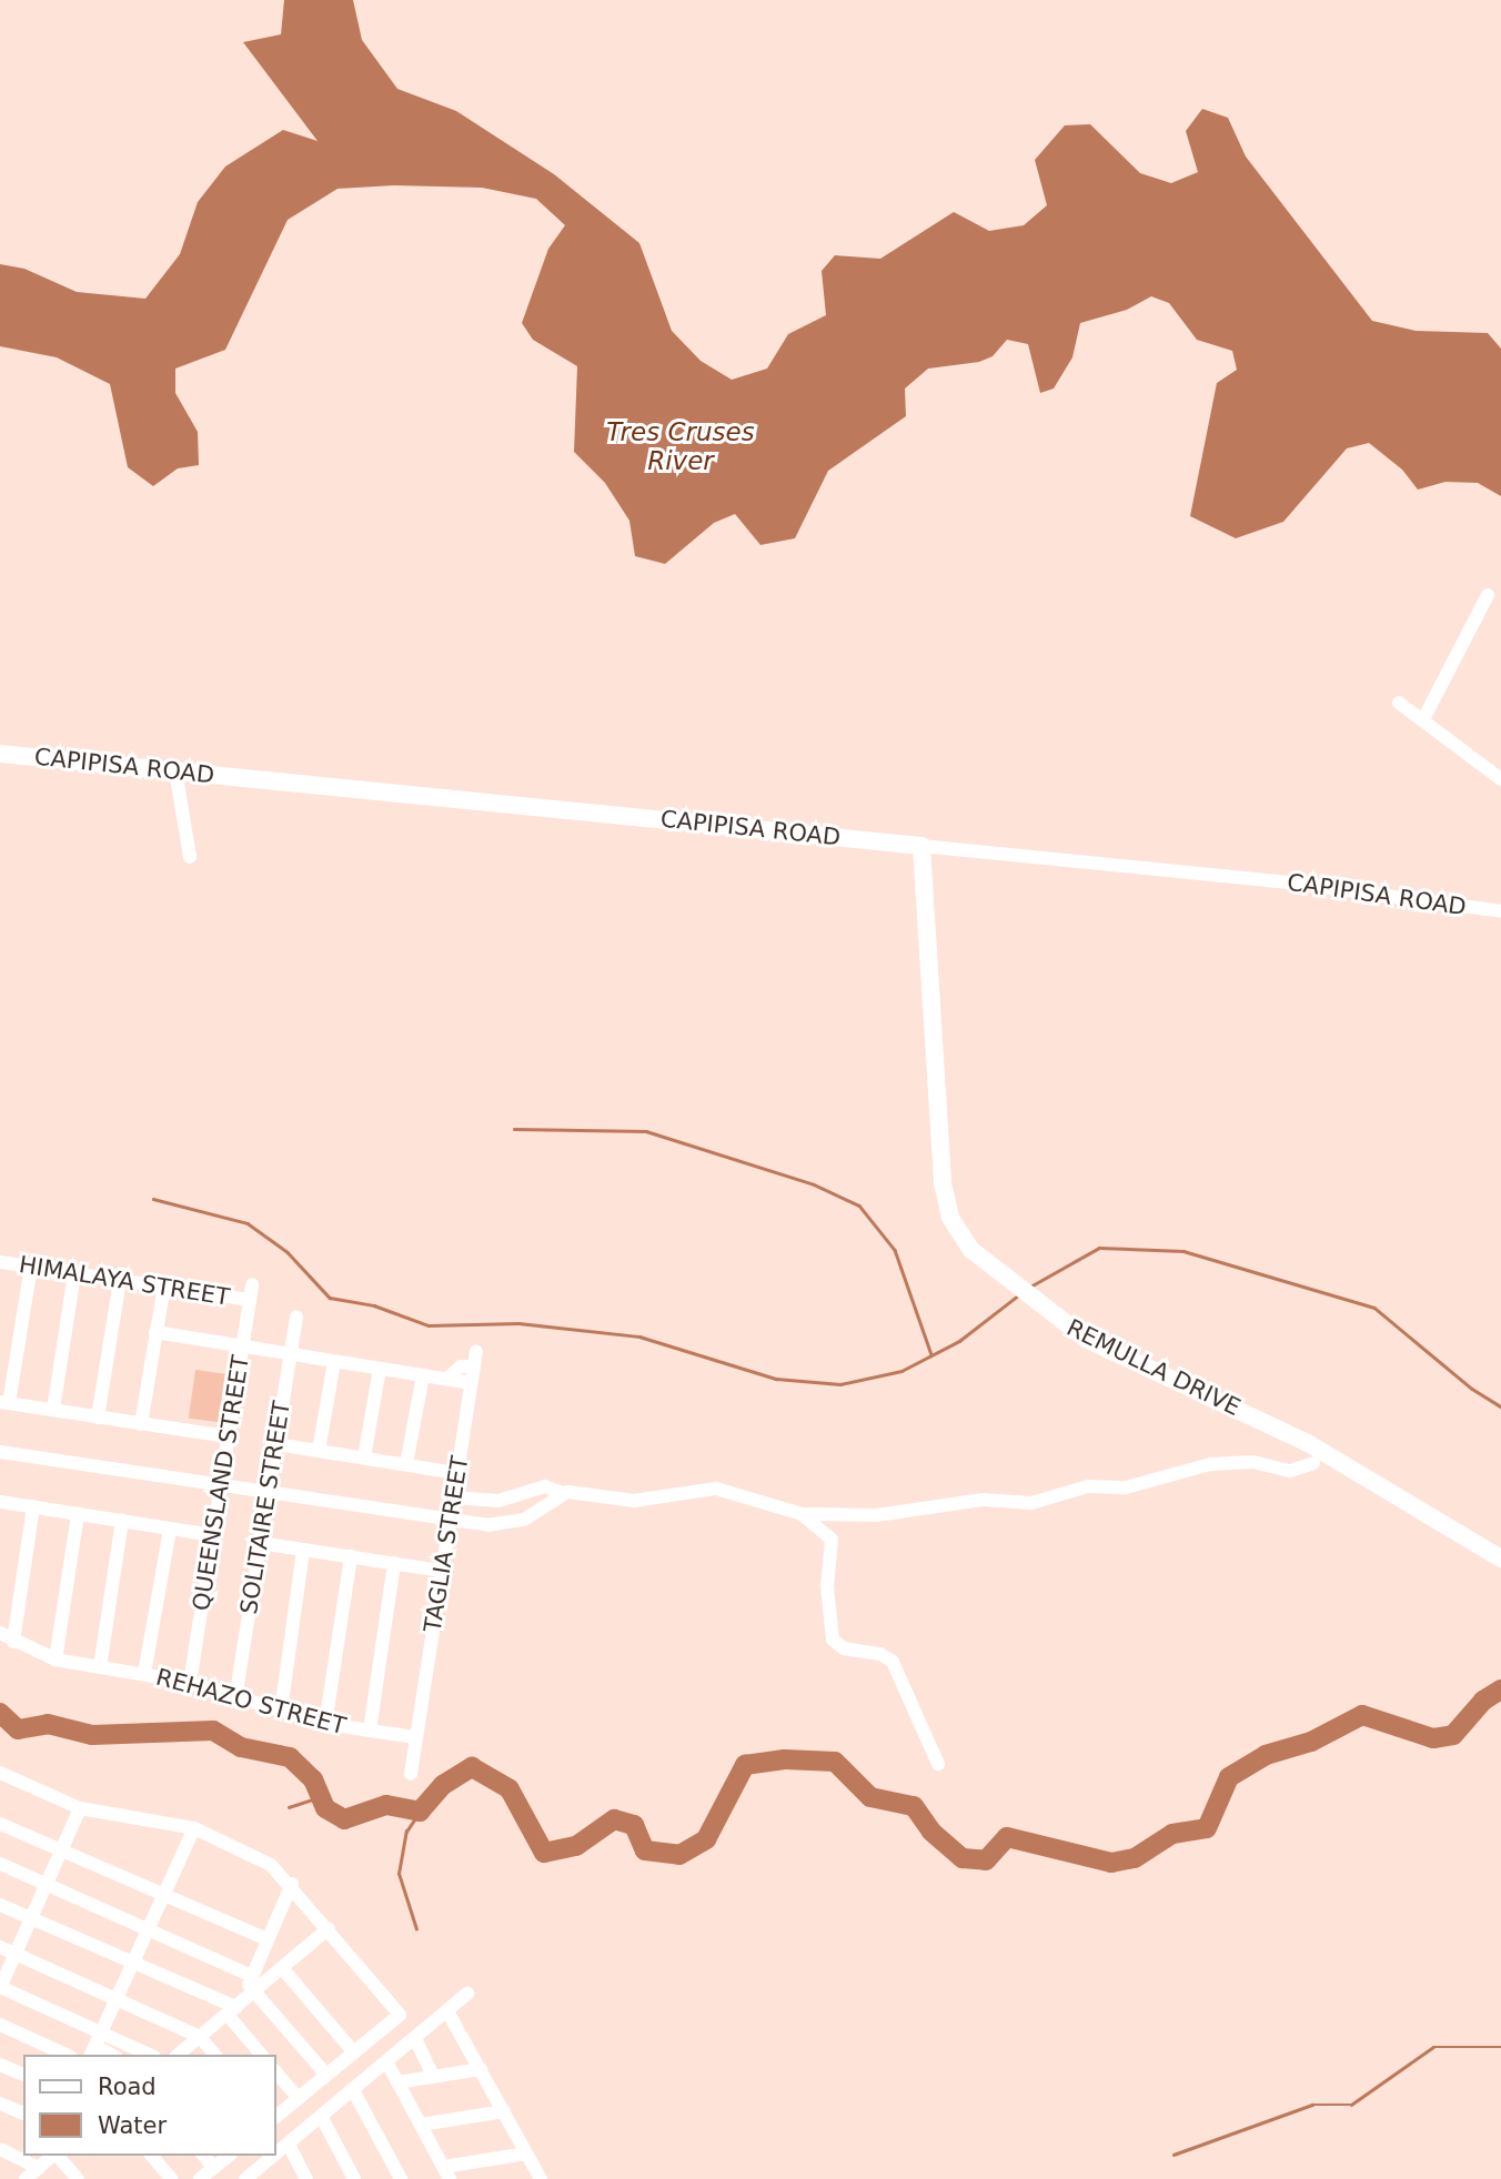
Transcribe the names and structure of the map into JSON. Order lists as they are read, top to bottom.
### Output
{
  "streets": {
    "main road": ["CAPIPISA ROAD", "REMULLA DRIVE"],
    "street": [
      "HIMALAYA STREET",
      "QUEENSLAND STREET",
      "SOLITAIRE STREET",
      "TAGLIA STREET",
      "REHAZO STREET"
    ]
  },
  "crossings": [
    ["CAPIPISA ROAD", "REMULLA DRIVE"],
    ["HIMALAYA STREET", "QUEENSLAND STREET"],
    ["QUEENSLAND STREET", "REHAZO STREET"],
    ["SOLITAIRE STREET", "REHAZO STREET"],
    ["TAGLIA STREET", "REHAZO STREET"]
  ],
  "water": ["Tres Cruses River"],
  "legend": ["Road", "Water"]
}
